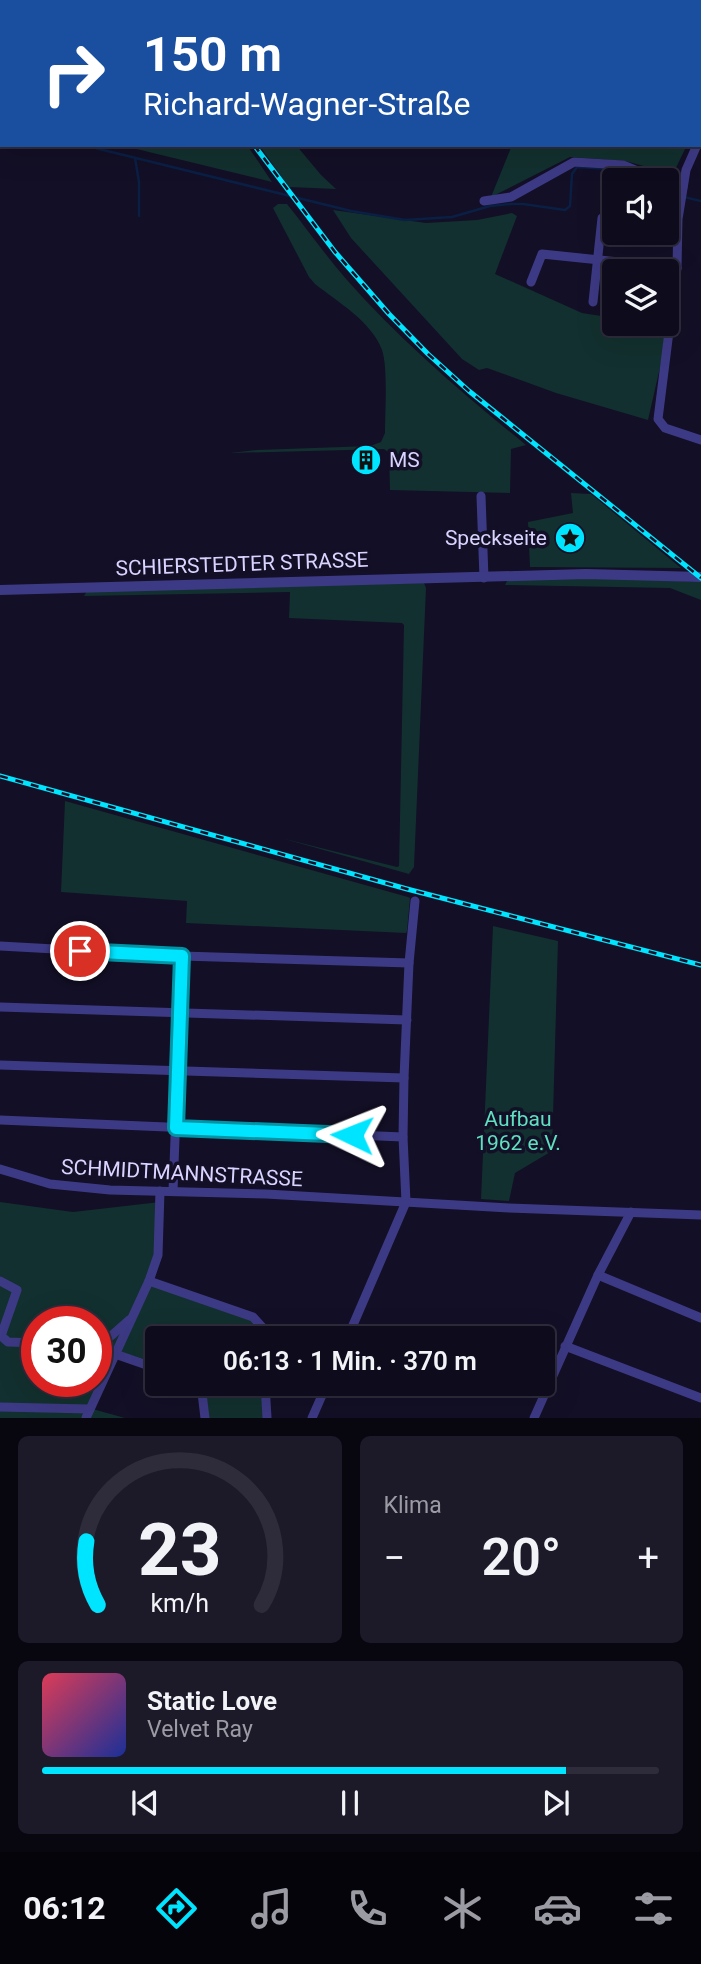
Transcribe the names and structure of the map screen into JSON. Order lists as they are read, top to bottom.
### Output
{
  "streets": {
    "street": ["SCHIERSTEDTER STRASSE", "SCHMIDTMANNSTRASSE"]
  },
  "parks": ["Aufbau 1962 e.V."],
  "places": {
    "building": ["MS"],
    "place": ["Speckseite"]
  },
  "page": {
    "turn": ["150 m", "Richard-Wagner-Straße"],
    "limit": "30",
    "trip": "06:13 · 1 Min. · 370 m",
    "tile": "Klima",
    "heat": ["−", "20°", "+"],
    "song": ["Static Love", "Velvet Ray"],
    "tabs": "06:12",
    "gauge": ["23", "km/h"]
  }
}
